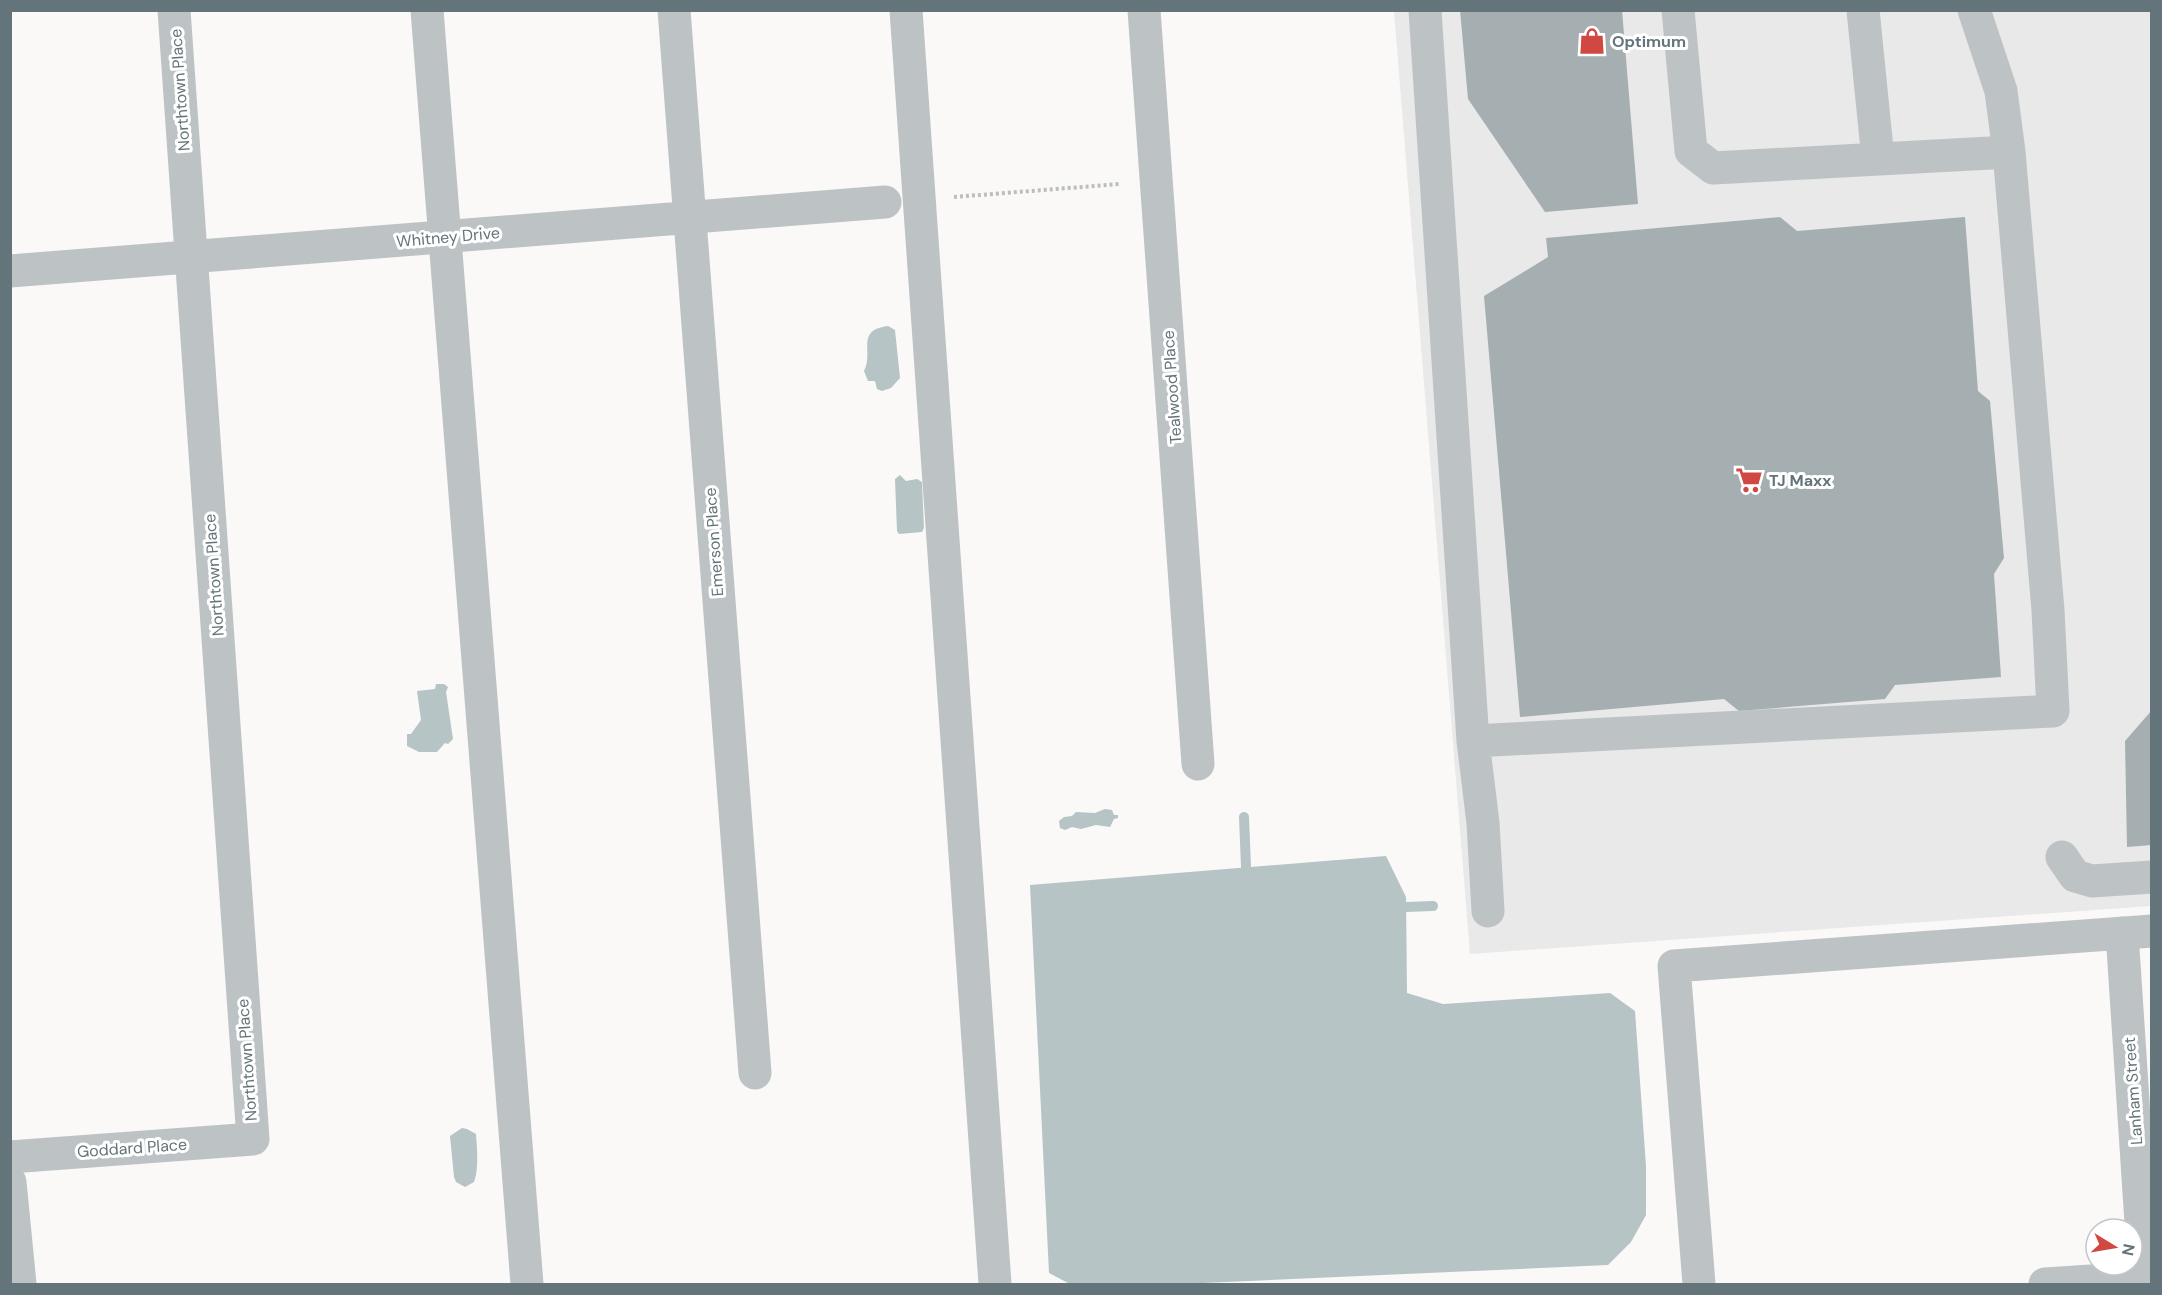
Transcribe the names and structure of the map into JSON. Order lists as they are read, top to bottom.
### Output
{
  "streets": {
    "street": [
      "Northtown Place",
      "Whitney Drive",
      "Tealwood Place",
      "Emerson Place",
      "Lanham Street",
      "Goddard Place"
    ]
  },
  "crossings": [
    ["Northtown Place", "Whitney Drive"],
    ["Northtown Place", "Goddard Place"],
    ["Whitney Drive", "Emerson Place"]
  ],
  "places": {
    "shop": ["Optimum"],
    "supermarket": ["TJ Maxx"]
  },
  "north": "right"
}
